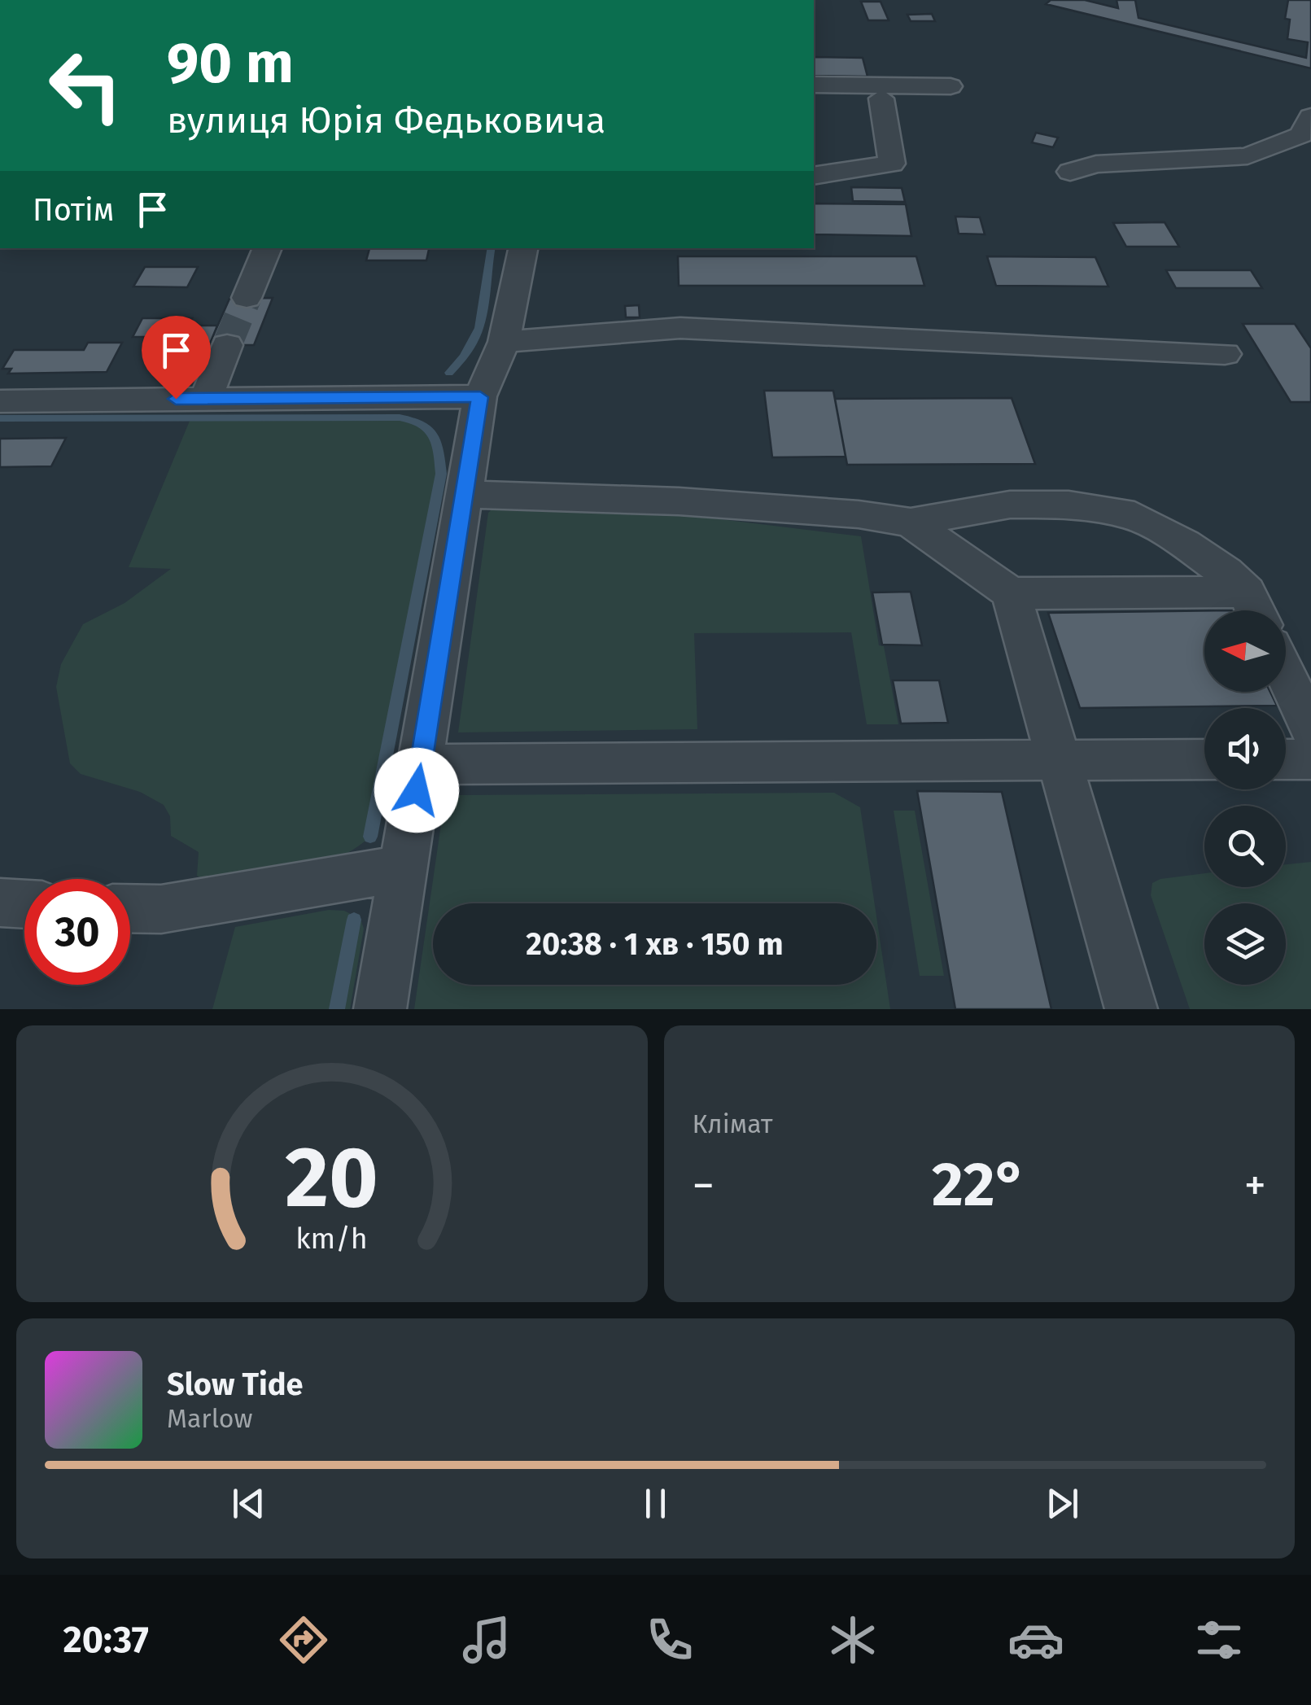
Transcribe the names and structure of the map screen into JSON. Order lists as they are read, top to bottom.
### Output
{
  "north": "left",
  "page": {
    "turn": ["90 m", "вулиця Юрія Федьковича"],
    "then": "Потім",
    "limit": "30",
    "trip": "20:38 · 1 хв · 150 m",
    "tile": "Клімат",
    "heat": ["−", "22°", "+"],
    "song": ["Slow Tide", "Marlow"],
    "tabs": "20:37",
    "gauge": ["20", "km/h"]
  }
}
